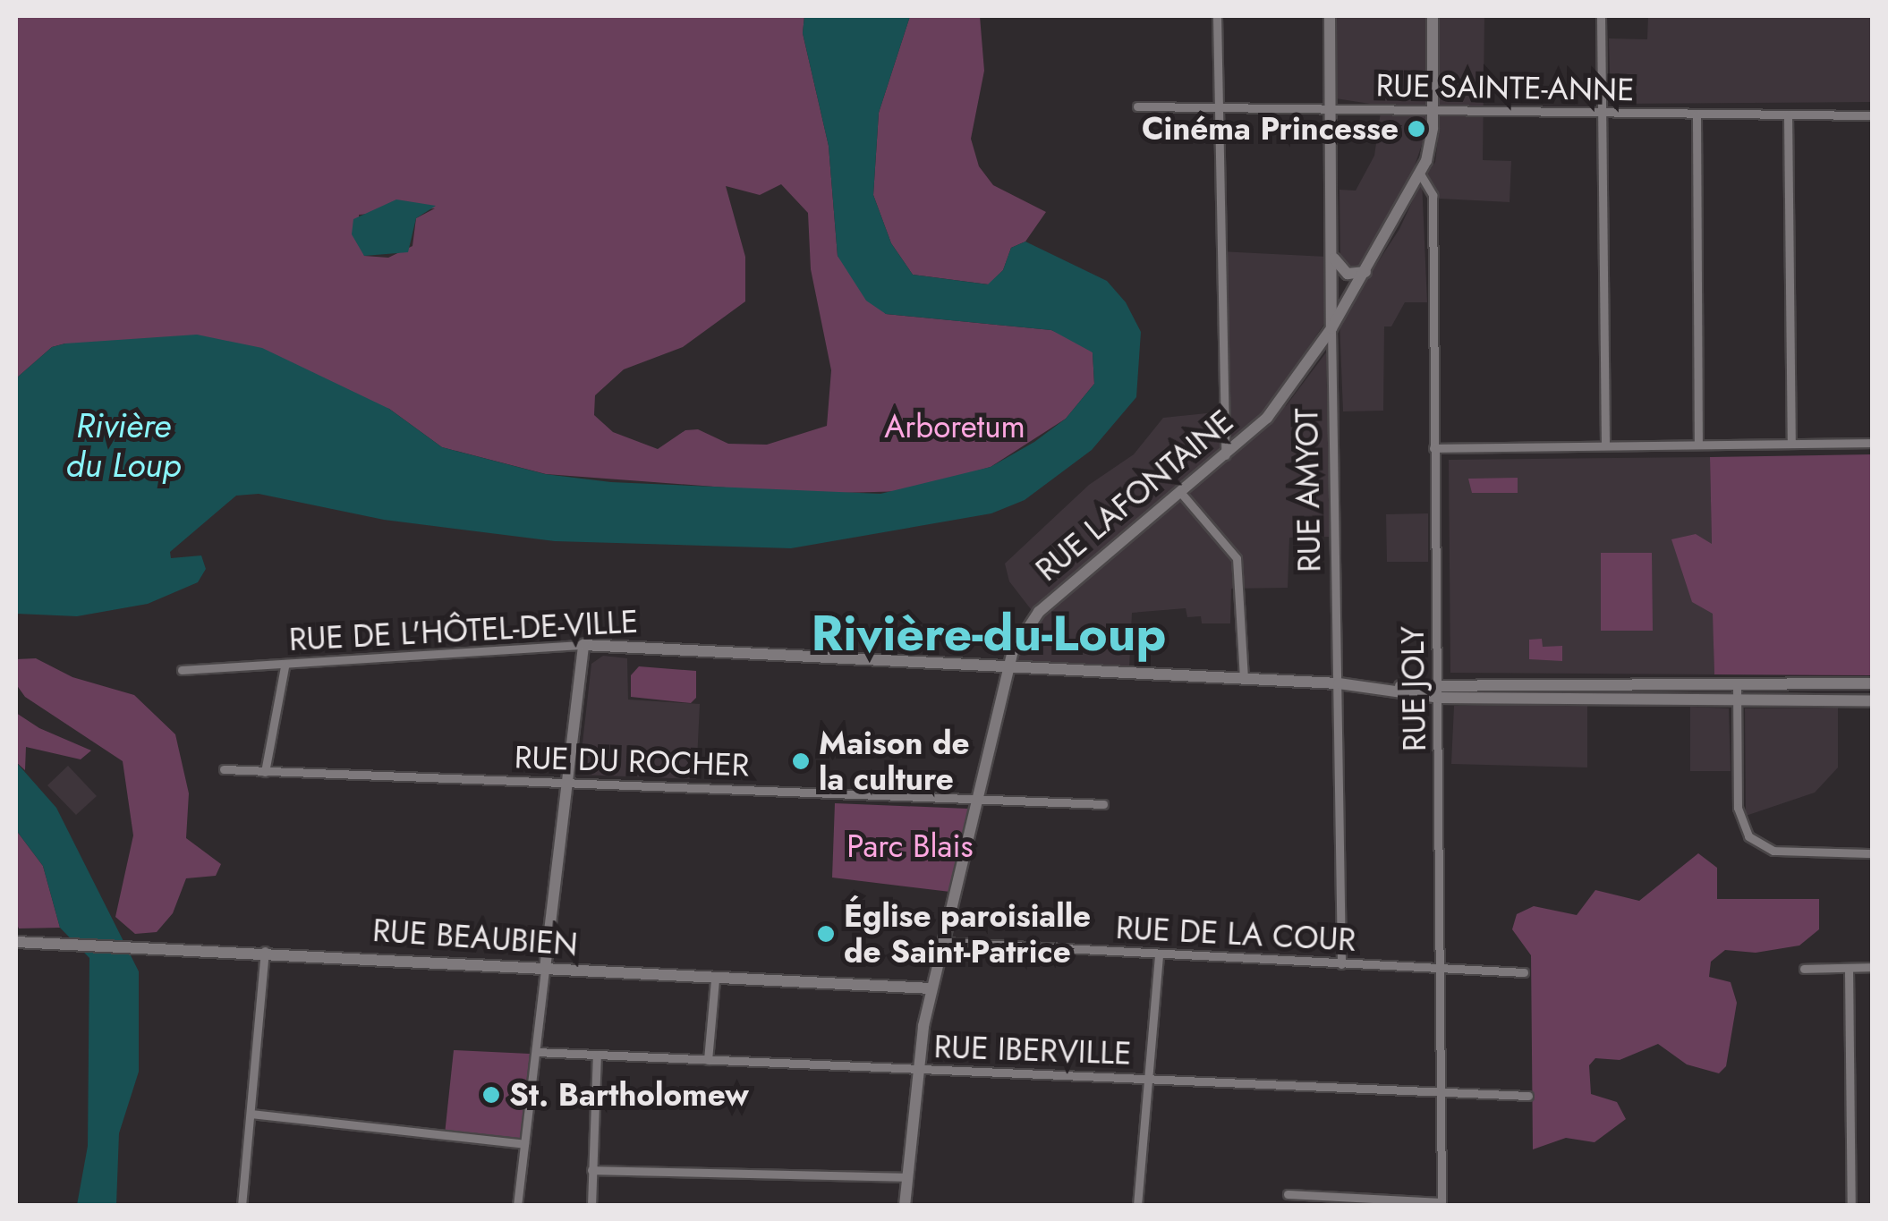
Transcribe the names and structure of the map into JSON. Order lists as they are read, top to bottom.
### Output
{
  "streets": {
    "main road": [
      "RUE AMYOT",
      "RUE LAFONTAINE",
      "RUE DE L'HÔTEL-DE-VILLE",
      "RUE BEAUBIEN"
    ],
    "street": [
      "RUE SAINTE-ANNE",
      "RUE JOLY",
      "RUE DU ROCHER",
      "RUE DE LA COUR",
      "RUE IBERVILLE"
    ]
  },
  "crossings": [
    ["RUE SAINTE-ANNE", "RUE AMYOT"],
    ["RUE SAINTE-ANNE", "RUE LAFONTAINE"],
    ["RUE AMYOT", "RUE LAFONTAINE"],
    ["RUE AMYOT", "RUE DE L'HÔTEL-DE-VILLE"],
    ["RUE AMYOT", "RUE DE LA COUR"],
    ["RUE LAFONTAINE", "RUE DE L'HÔTEL-DE-VILLE"],
    ["RUE LAFONTAINE", "RUE JOLY"],
    ["RUE LAFONTAINE", "RUE DU ROCHER"],
    ["RUE LAFONTAINE", "RUE DE LA COUR"],
    ["RUE LAFONTAINE", "RUE BEAUBIEN"],
    ["RUE LAFONTAINE", "RUE IBERVILLE"],
    ["RUE JOLY", "RUE DE LA COUR"],
    ["RUE JOLY", "RUE IBERVILLE"]
  ],
  "districts": ["Rivière-du-Loup"],
  "water": ["Rivière du Loup"],
  "parks": ["Arboretum", "Parc Blais"],
  "places": [
    "Cinéma Princesse",
    "Maison de la culture",
    "Église paroisialle de Saint-Patrice",
    "St. Bartholomew"
  ]
}
